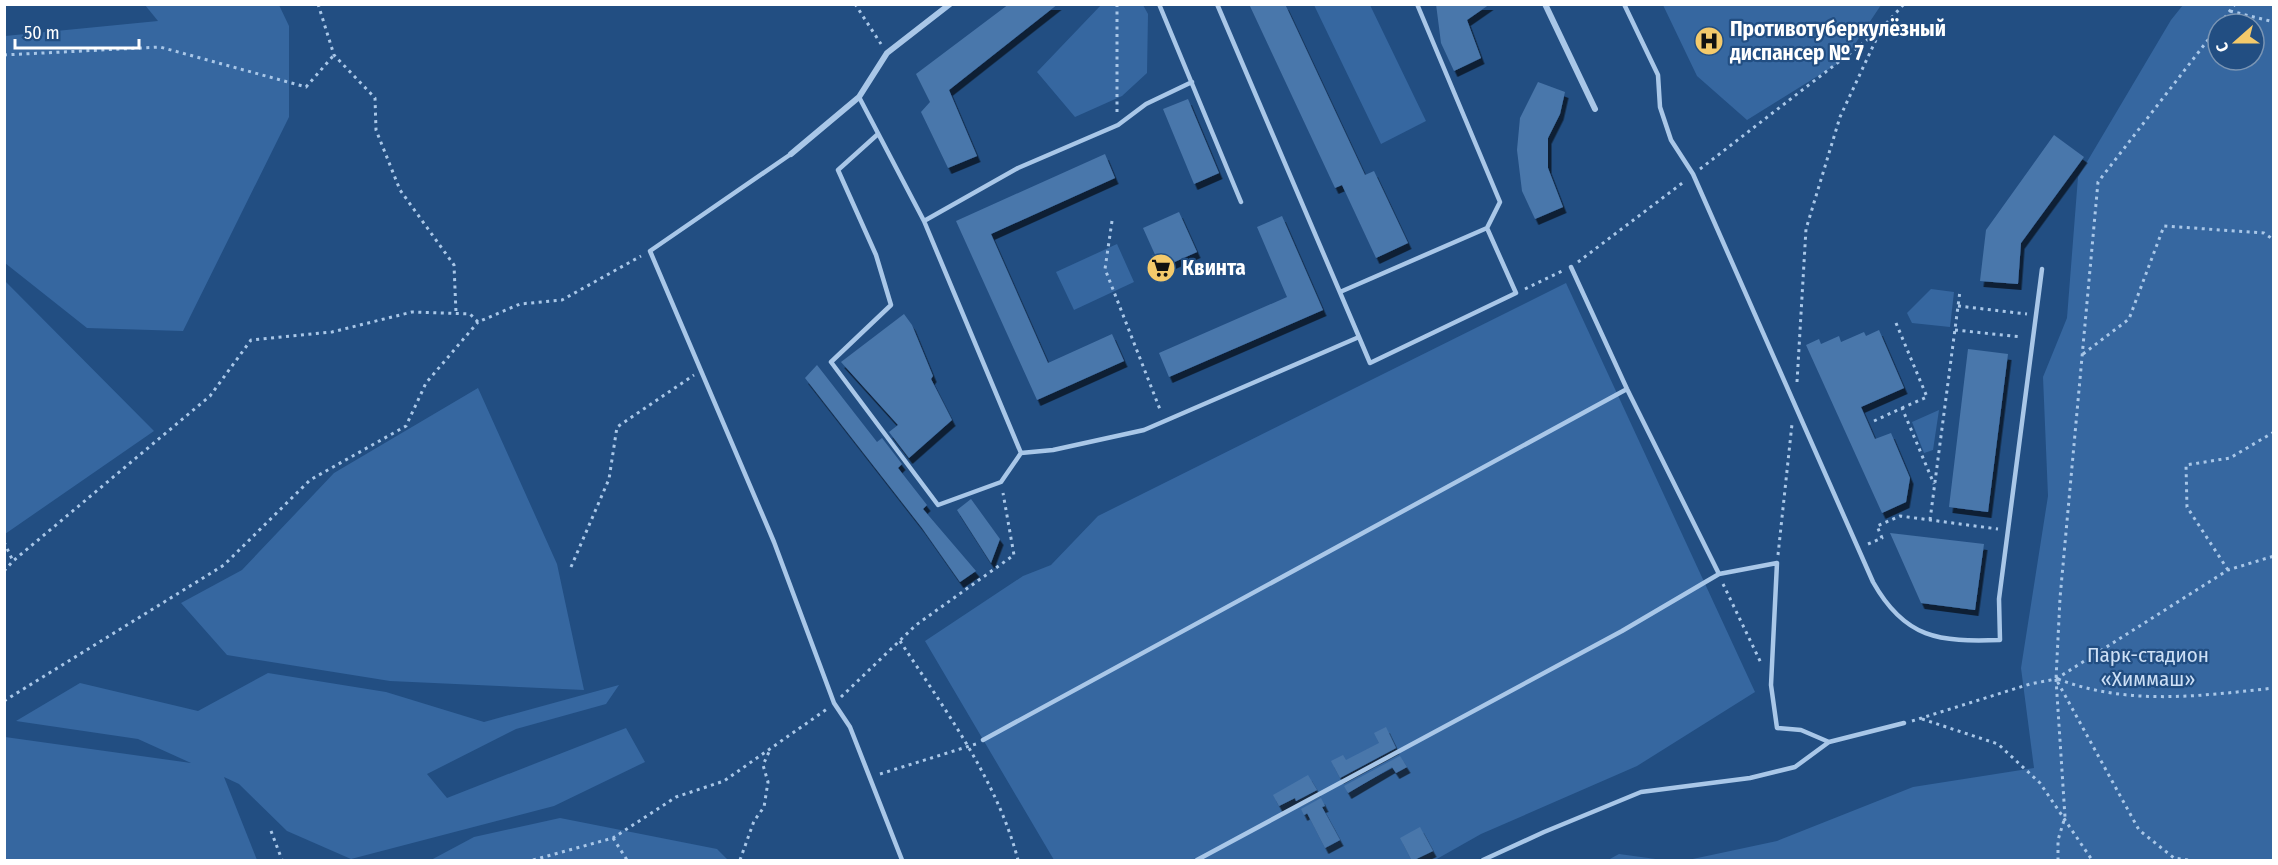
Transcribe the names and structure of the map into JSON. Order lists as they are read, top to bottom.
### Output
{
  "parks": ["Парк-стадион «Химмаш»"],
  "places": {
    "hospital": ["Противотуберкулёзный диспансер № 7"],
    "supermarket": ["Квинта"]
  },
  "scale_bar": "50 m",
  "north": "left"
}
